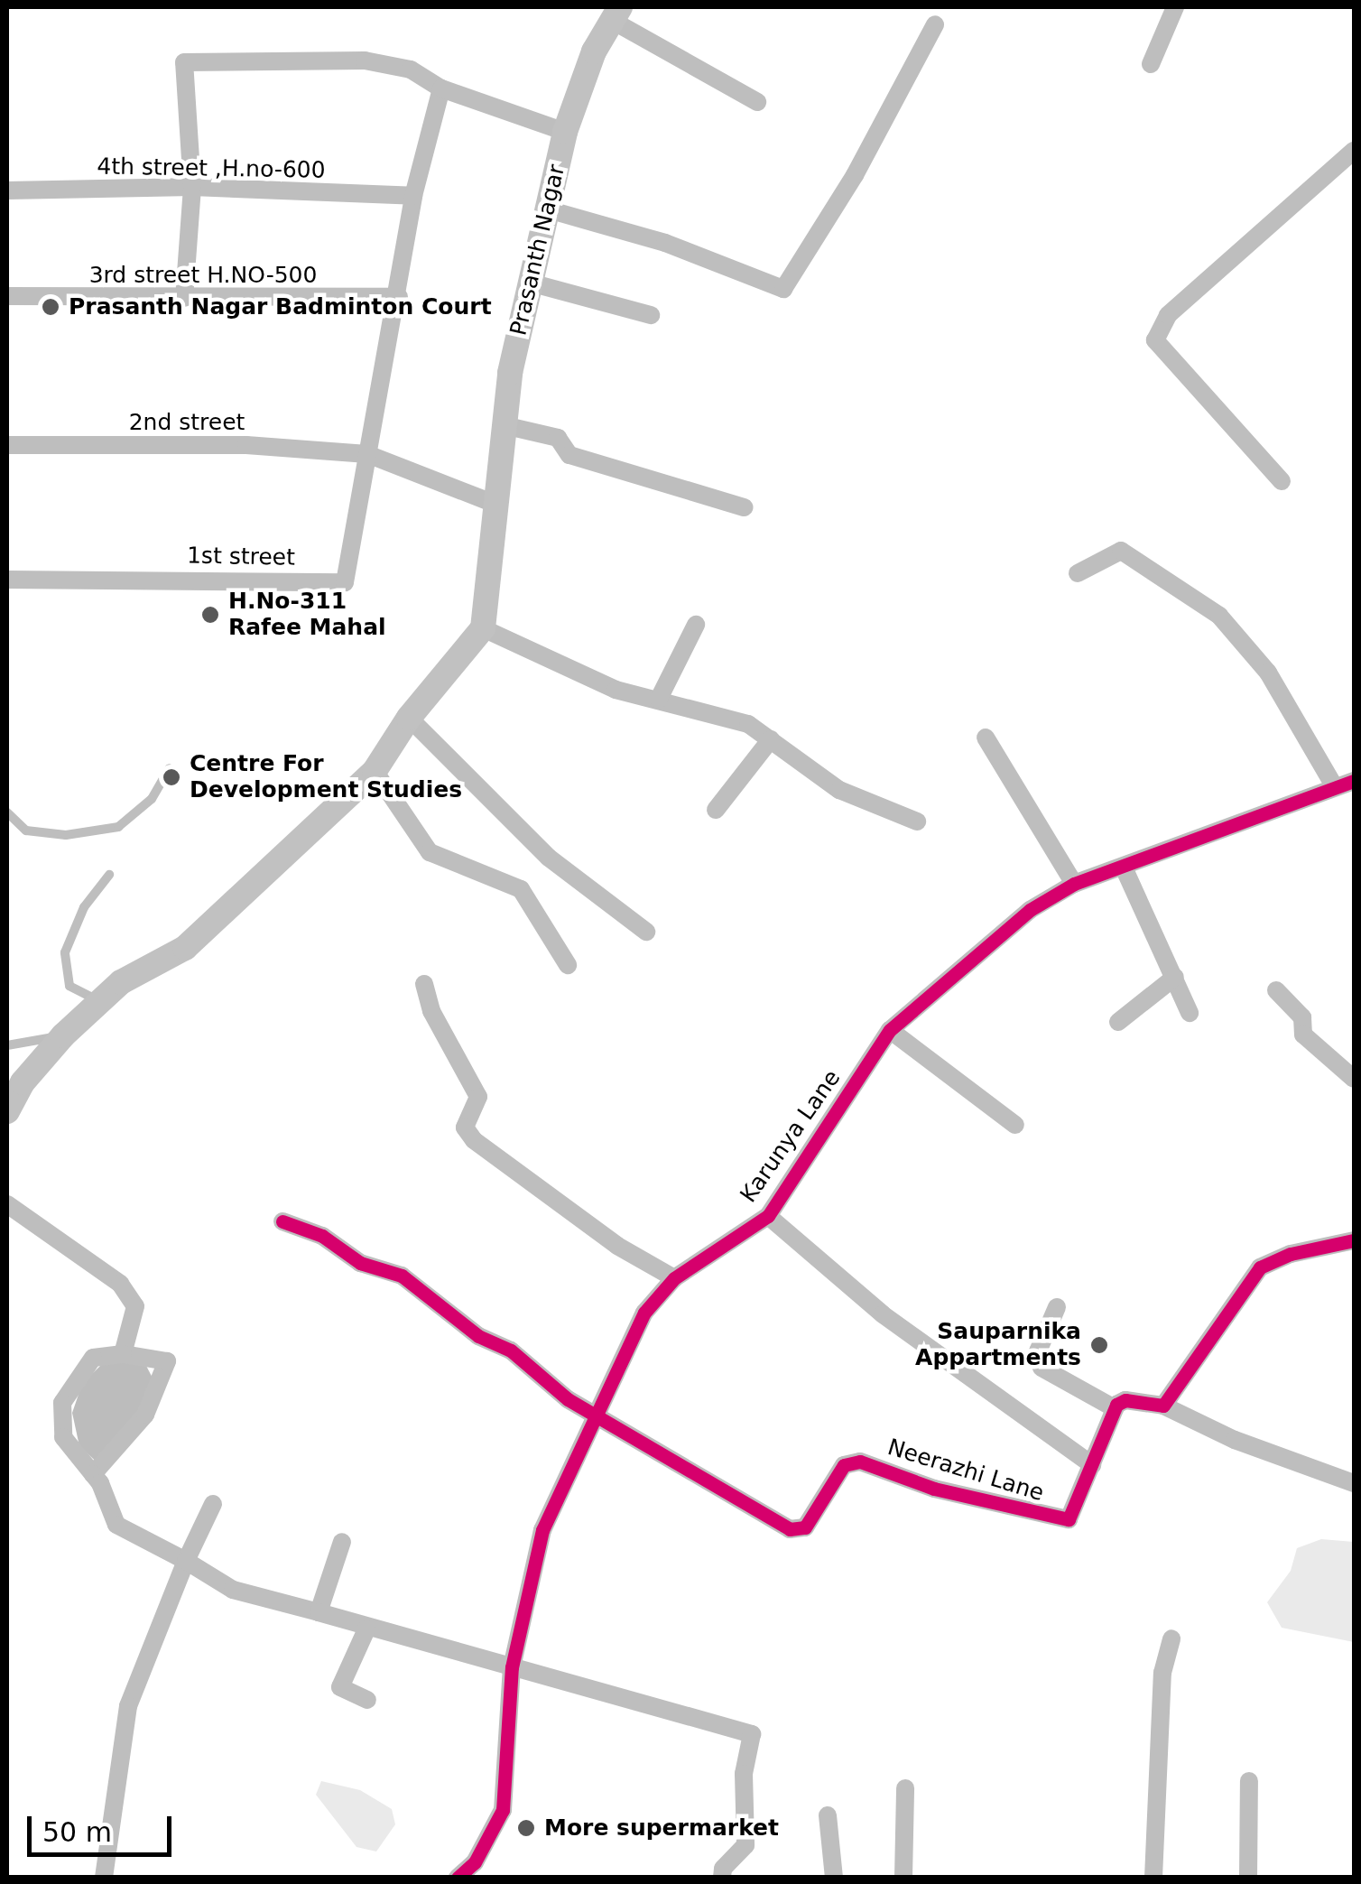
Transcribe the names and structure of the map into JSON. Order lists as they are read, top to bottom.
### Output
{
  "streets": {
    "street": [
      "4th street ,H.no-600",
      "Prasanth Nagar",
      "3rd street H.NO-500",
      "2nd street",
      "1st street",
      "Karunya Lane",
      "Neerazhi Lane"
    ]
  },
  "crossings": [
    ["Prasanth Nagar", "2nd street"],
    ["2nd street", "1st street"],
    ["Karunya Lane", "Neerazhi Lane"]
  ],
  "places": [
    "Prasanth Nagar Badminton Court",
    "H.No-311 Rafee Mahal",
    "Centre For Development Studies",
    "Sauparnika Appartments",
    "More supermarket"
  ],
  "scale_bar": "50 m"
}
